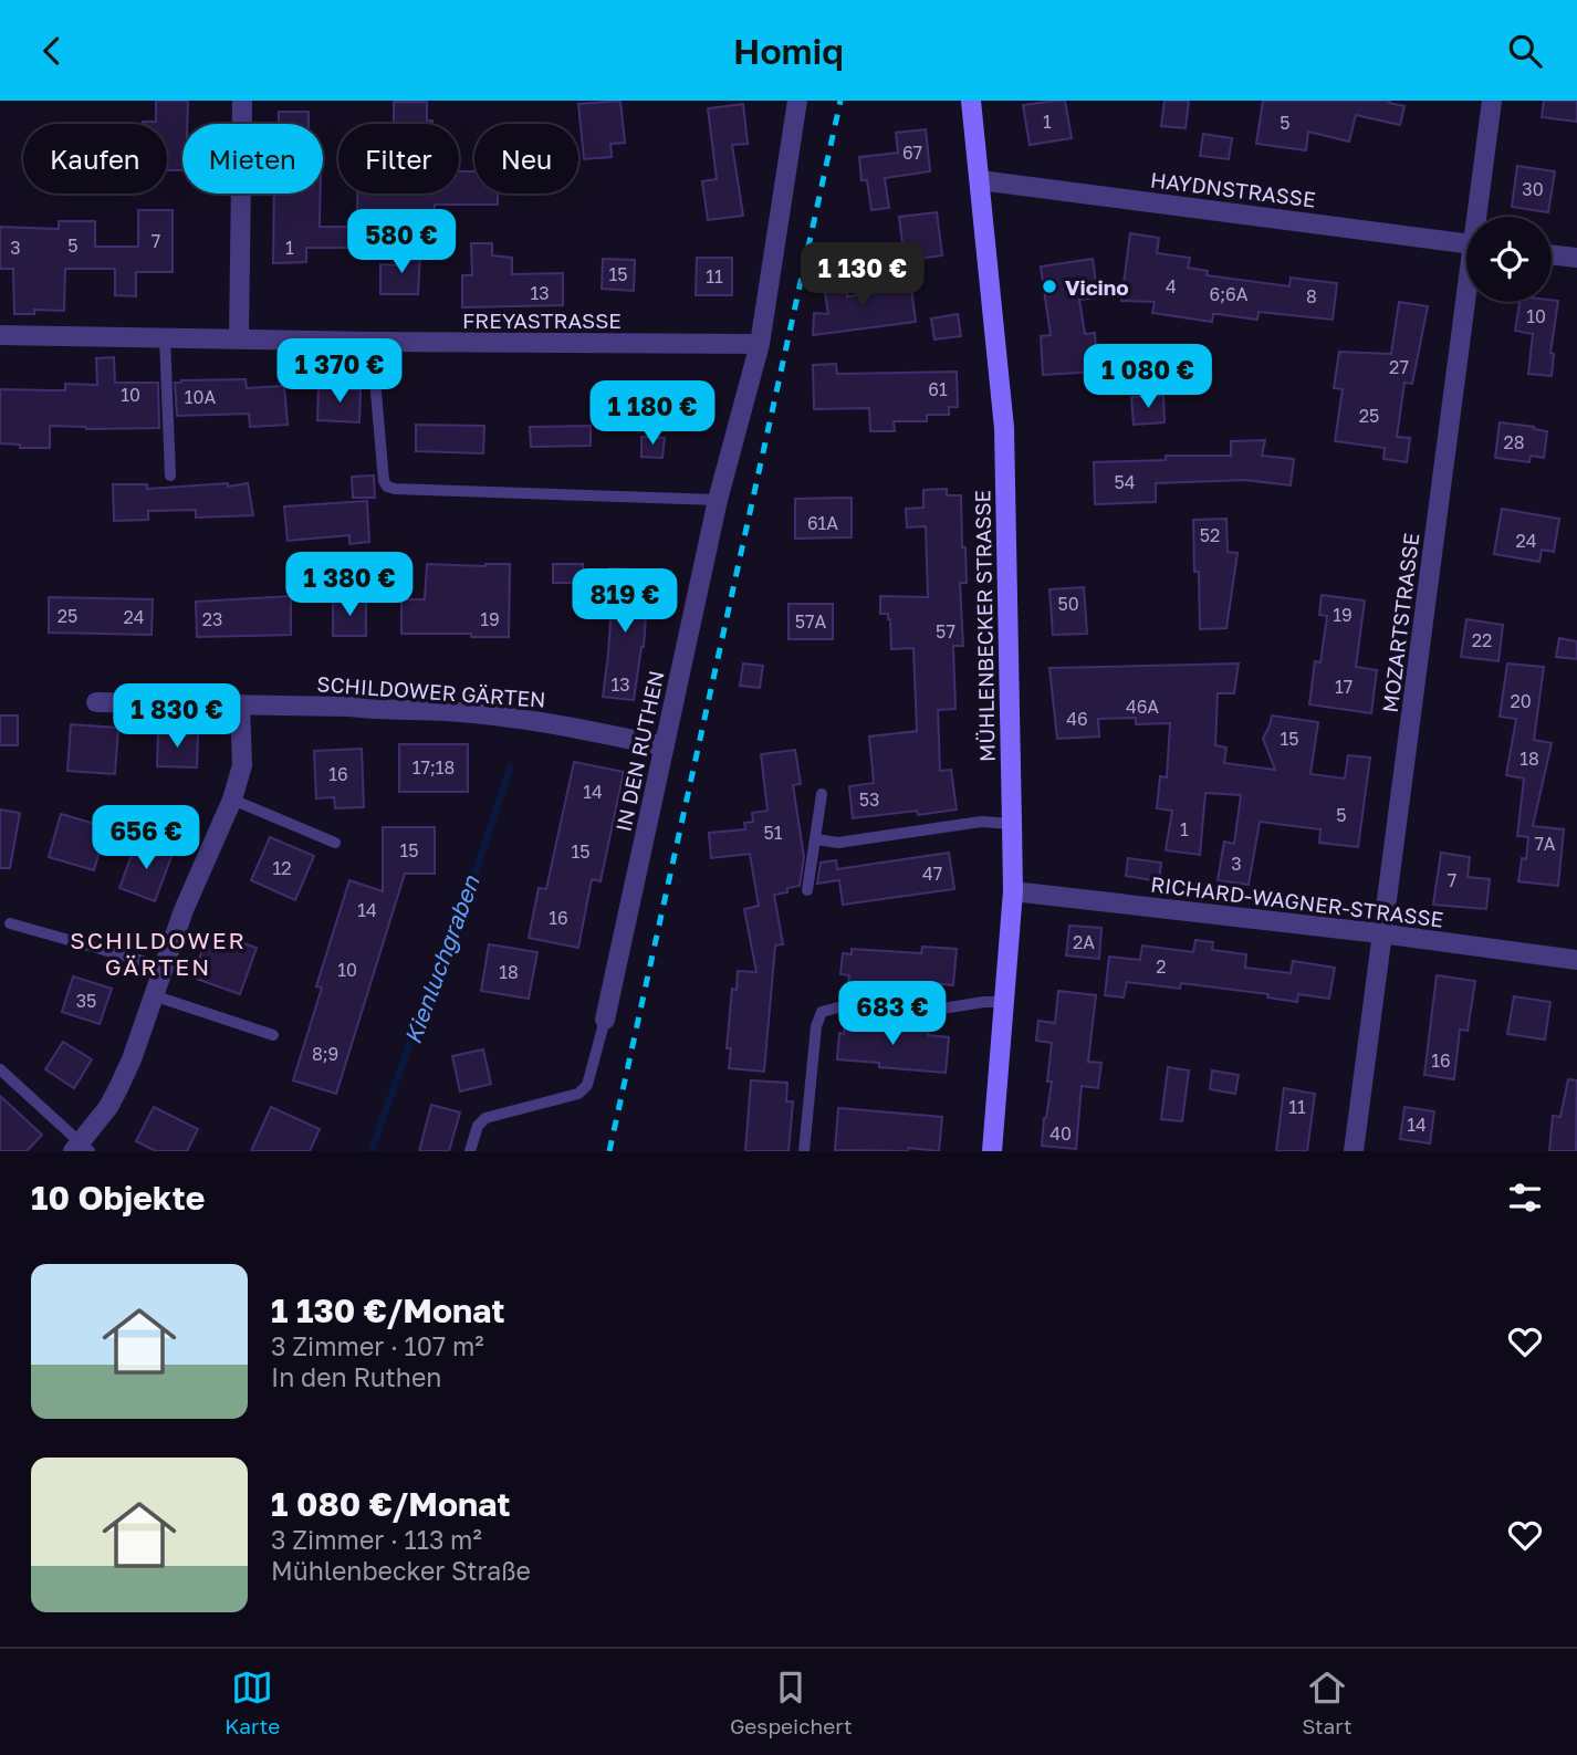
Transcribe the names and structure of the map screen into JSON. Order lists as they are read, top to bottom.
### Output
{
  "streets": {
    "main road": ["MÜHLENBECKER STRASSE"],
    "street": [
      "HAYDNSTRASSE",
      "FREYASTRASSE",
      "MOZARTSTRASSE",
      "SCHILDOWER GÄRTEN",
      "IN DEN RUTHEN",
      "RICHARD-WAGNER-STRASSE"
    ]
  },
  "crossings": [
    ["HAYDNSTRASSE", "MÜHLENBECKER STRASSE"],
    ["FREYASTRASSE", "IN DEN RUTHEN"],
    ["MOZARTSTRASSE", "RICHARD-WAGNER-STRASSE"],
    ["MÜHLENBECKER STRASSE", "RICHARD-WAGNER-STRASSE"],
    ["SCHILDOWER GÄRTEN", "IN DEN RUTHEN"]
  ],
  "districts": ["SCHILDOWER GÄRTEN"],
  "water": ["Kienluchgraben"],
  "places": ["Vicino"],
  "house_numbers": [
    "1",
    "5",
    "67",
    "30",
    "7",
    "5",
    "3",
    "1",
    "15",
    "11",
    "4",
    "13",
    "6;6A",
    "8",
    "10",
    "27",
    "61",
    "10",
    "10A",
    "25",
    "28",
    "54",
    "61A",
    "52",
    "24",
    "50",
    "19",
    "25",
    "24",
    "23",
    "19",
    "57A",
    "57",
    "22",
    "13",
    "17",
    "20",
    "46A",
    "46",
    "15",
    "18",
    "17;18",
    "16",
    "14",
    "53",
    "5",
    "1",
    "51",
    "7A",
    "15",
    "15",
    "3",
    "12",
    "47",
    "7",
    "14",
    "16",
    "2A",
    "2",
    "10",
    "18",
    "35",
    "8;9",
    "16",
    "11",
    "14",
    "40"
  ],
  "page": {
    "header": "Homiq",
    "chip": [
      "Kaufen",
      "Mieten",
      "Filter",
      "Neu"
    ],
    "price": [
      "580 €",
      "1 130 €",
      "1 370 €",
      "1 080 €",
      "1 180 €",
      "1 380 €",
      "819 €",
      "1 830 €",
      "656 €",
      "683 €"
    ],
    "heading": "10 Objekte",
    "list": [
      {
        "name": "1 130 €/Monat",
        "note": "3 Zimmer · 107 m² · In den Ruthen"
      },
      {
        "name": "1 080 €/Monat",
        "note": "3 Zimmer · 113 m² · Mühlenbecker Straße"
      }
    ],
    "tabs": ["Karte", "Gespeichert", "Start"]
  }
}
